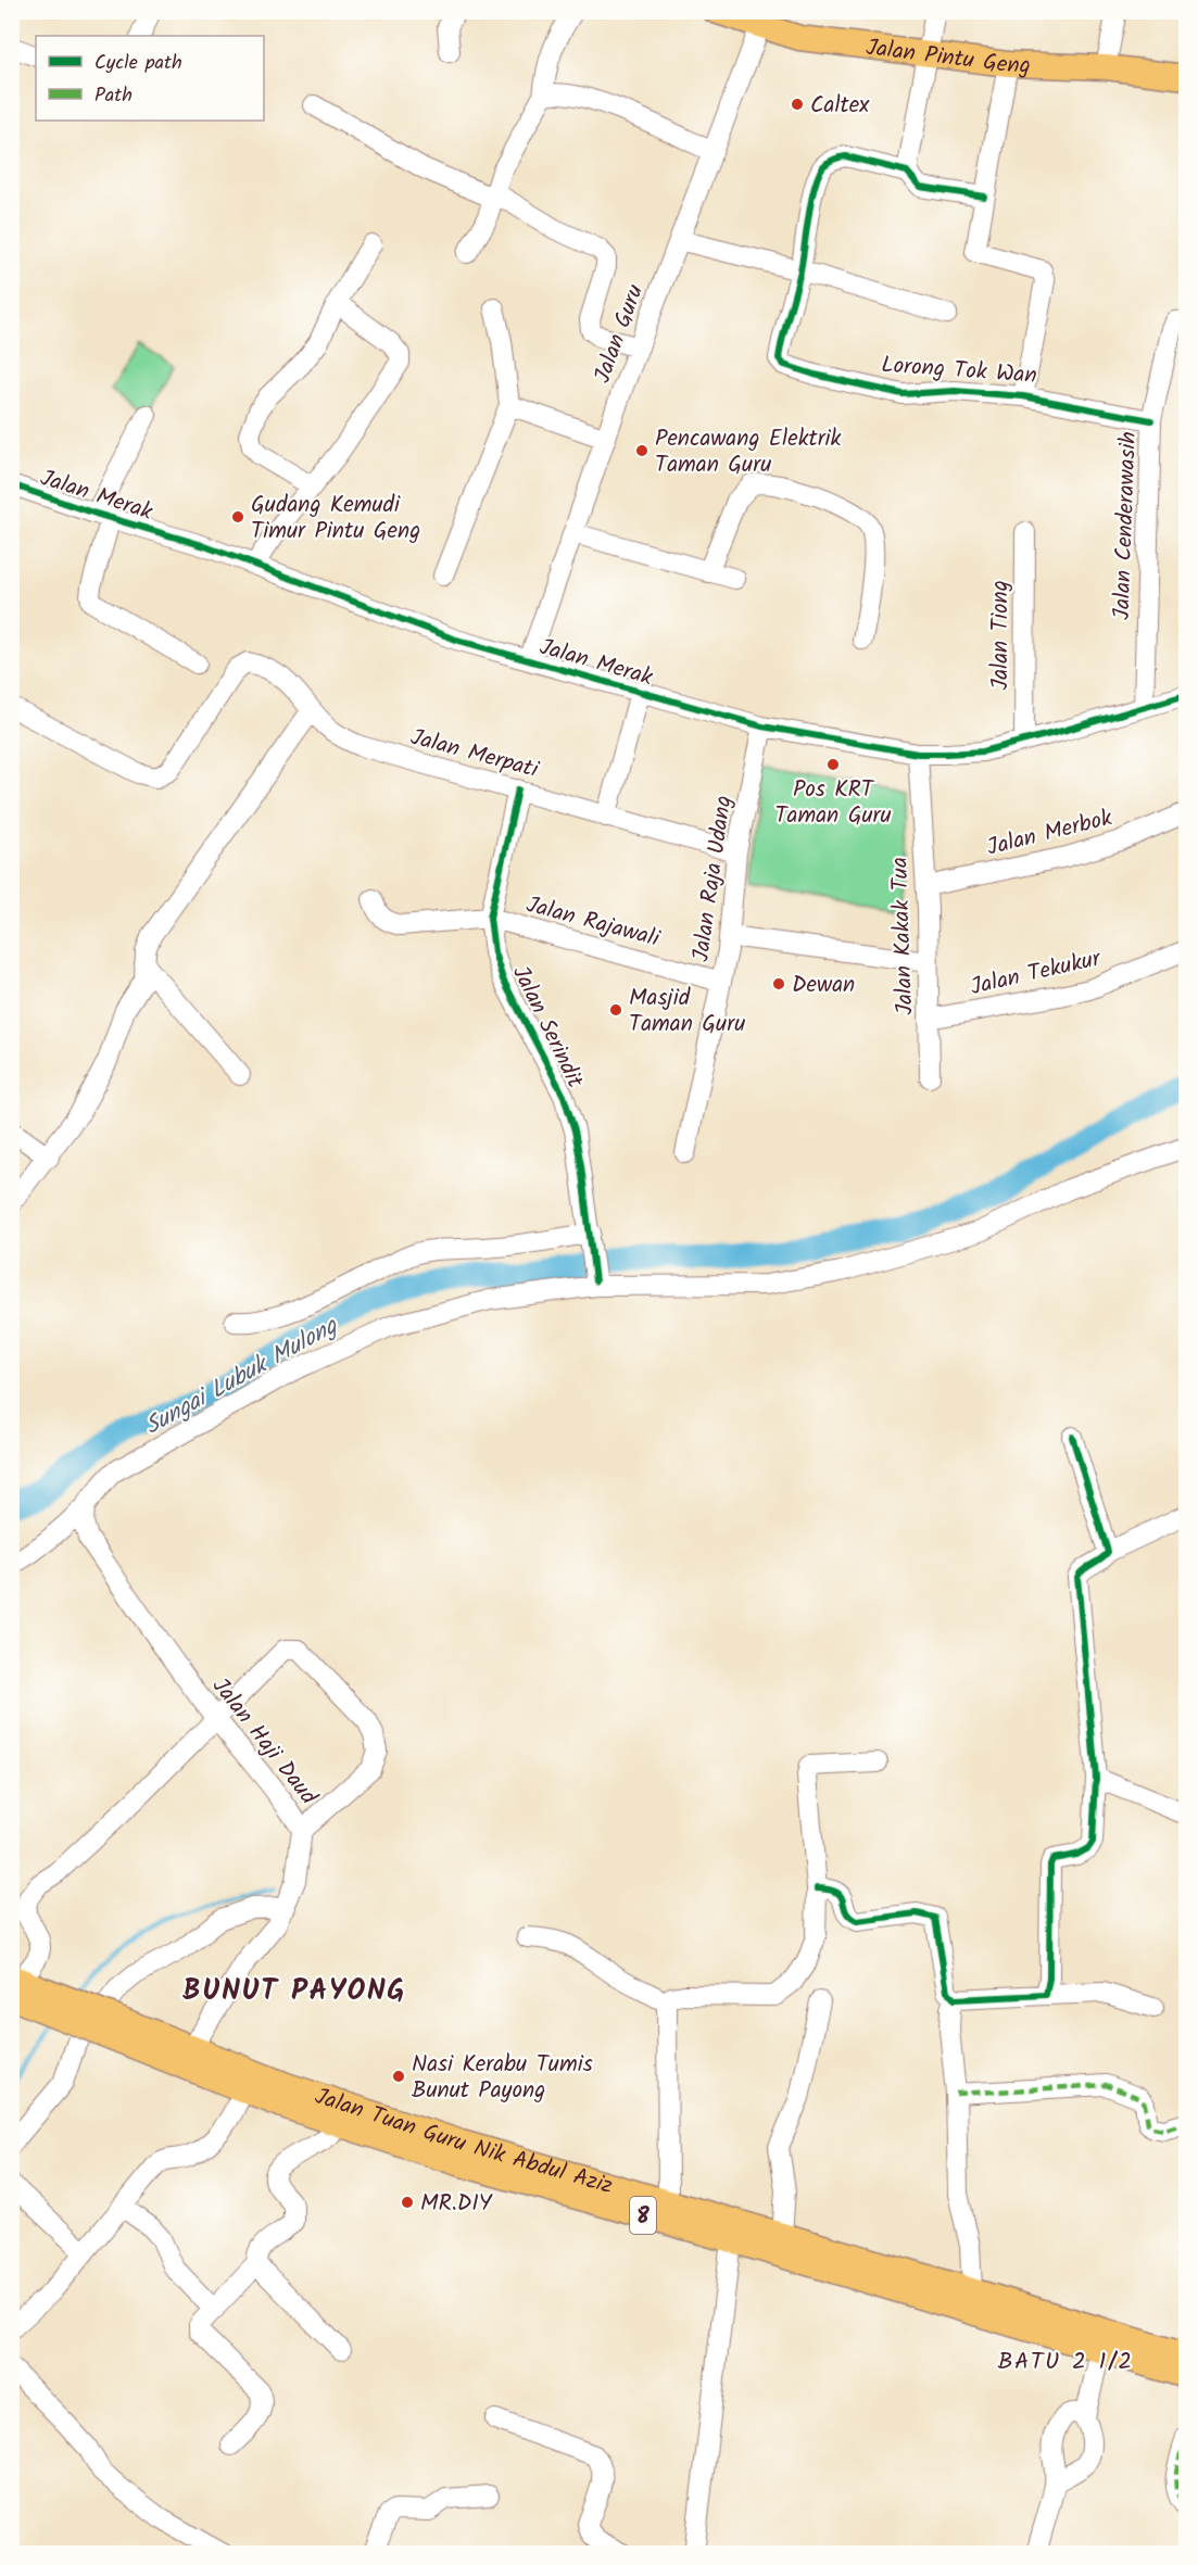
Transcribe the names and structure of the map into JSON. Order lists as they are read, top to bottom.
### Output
{
  "streets": {
    "main road": ["Jalan Pintu Geng", "Jalan Tuan Guru Nik Abdul Aziz", "8"],
    "street": [
      "Jalan Guru",
      "Lorong Tok Wan",
      "Jalan Merak",
      "Jalan Cenderawasih",
      "Jalan Tiong",
      "Jalan Merpati",
      "Jalan Merbok",
      "Jalan Raja Udang",
      "Jalan Rajawali",
      "Jalan Kakak Tua",
      "Jalan Tekukur",
      "Jalan Serindit",
      "Jalan Haji Daud"
    ]
  },
  "crossings": [
    ["Jalan Pintu Geng", "Jalan Guru"],
    ["Jalan Guru", "Jalan Merak"],
    ["Lorong Tok Wan", "Jalan Cenderawasih"],
    ["Jalan Merak", "Jalan Cenderawasih"],
    ["Jalan Merak", "Jalan Tiong"],
    ["Jalan Merak", "Jalan Raja Udang"],
    ["Jalan Merak", "Jalan Kakak Tua"],
    ["Jalan Merpati", "Jalan Raja Udang"],
    ["Jalan Merpati", "Jalan Serindit"],
    ["Jalan Merbok", "Jalan Kakak Tua"],
    ["Jalan Raja Udang", "Jalan Rajawali"],
    ["Jalan Rajawali", "Jalan Serindit"],
    ["Jalan Kakak Tua", "Jalan Tekukur"],
    ["Jalan Haji Daud", "Jalan Tuan Guru Nik Abdul Aziz"]
  ],
  "districts": ["BUNUT PAYONG", "BATU 2 1/2"],
  "water": ["Sungai Lubuk Mulong"],
  "places": [
    "Caltex",
    "Pencawang Elektrik Taman Guru",
    "Gudang Kemudi Timur Pintu Geng",
    "Pos KRT Taman Guru",
    "Dewan",
    "Masjid Taman Guru",
    "Nasi Kerabu Tumis Bunut Payong",
    "MR.DIY"
  ],
  "legend": ["Cycle path", "Path"]
}
